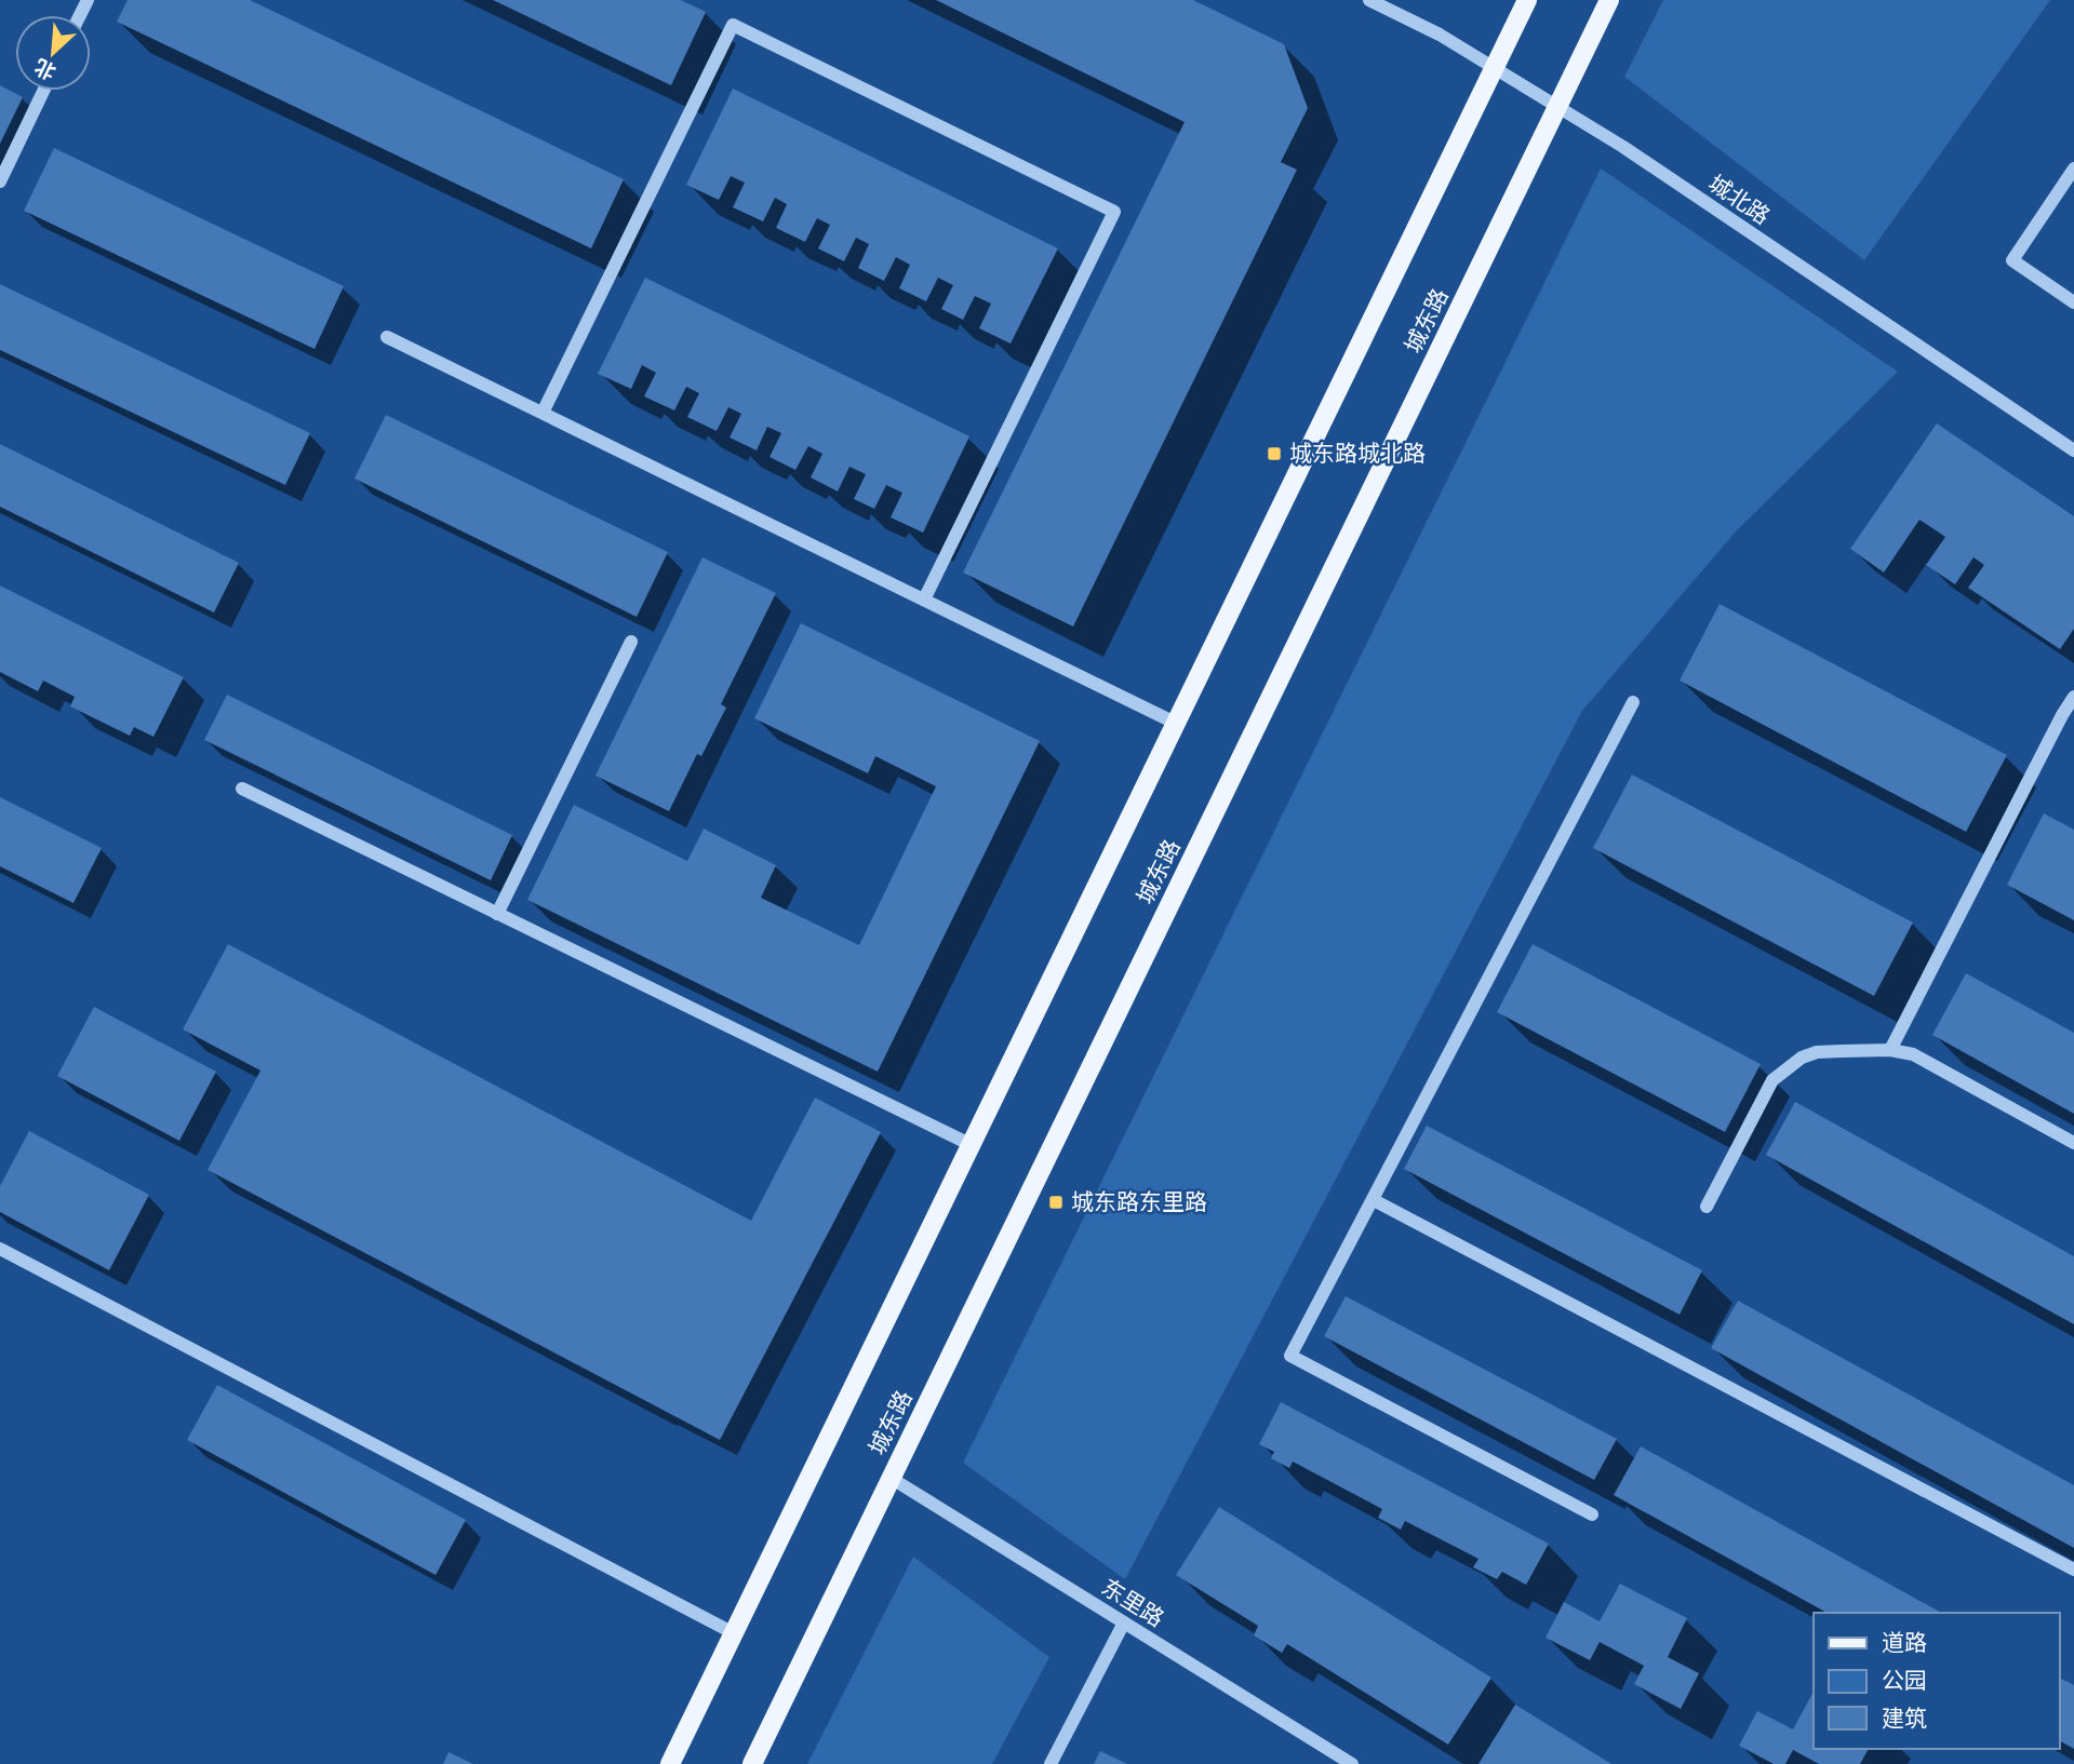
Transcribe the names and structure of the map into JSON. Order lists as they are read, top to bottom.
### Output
{
  "streets": {
    "main road": ["城东路"],
    "street": ["城北路", "东里路"]
  },
  "crossings": [
    ["城北路", "城东路"],
    ["城东路", "东里路"]
  ],
  "places": {
    "transit": ["城东路城北路", "城东路东里路"]
  },
  "legend": ["道路", "公园", "建筑"],
  "north": "bottom left"
}
